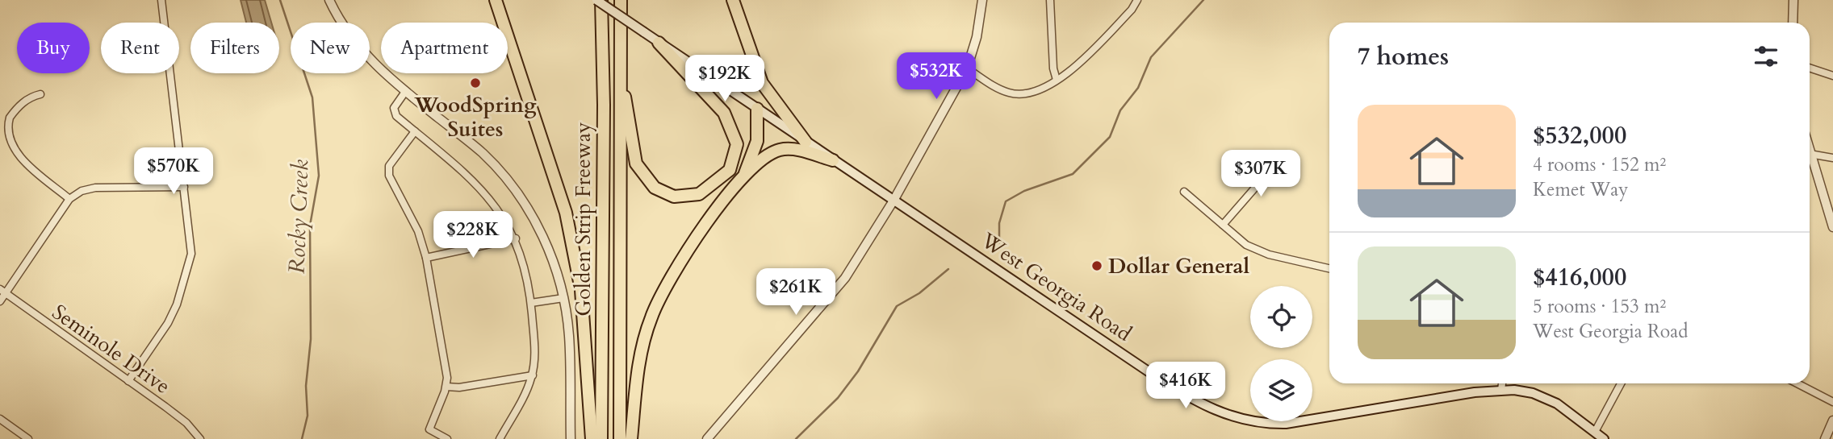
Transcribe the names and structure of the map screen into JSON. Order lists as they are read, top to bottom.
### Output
{
  "streets": {
    "highway": ["Golden Strip Freeway"],
    "main road": ["West Georgia Road"],
    "street": ["Seminole Drive"]
  },
  "crossings": [
    ["Golden Strip Freeway", "West Georgia Road"]
  ],
  "water": ["Rocky Creek"],
  "places": ["WoodSpring Suites", "Dollar General"],
  "page": {
    "chip": [
      "Buy",
      "Rent",
      "Filters",
      "New",
      "Apartment"
    ],
    "heading": "7 homes",
    "price": [
      "$532K",
      "$192K",
      "$570K",
      "$307K",
      "$228K",
      "$261K",
      "$416K"
    ],
    "list": [
      {
        "name": "$532,000",
        "note": "4 rooms · 152 m² · Kemet Way"
      },
      {
        "name": "$416,000",
        "note": "5 rooms · 153 m² · West Georgia Road"
      }
    ]
  }
}
